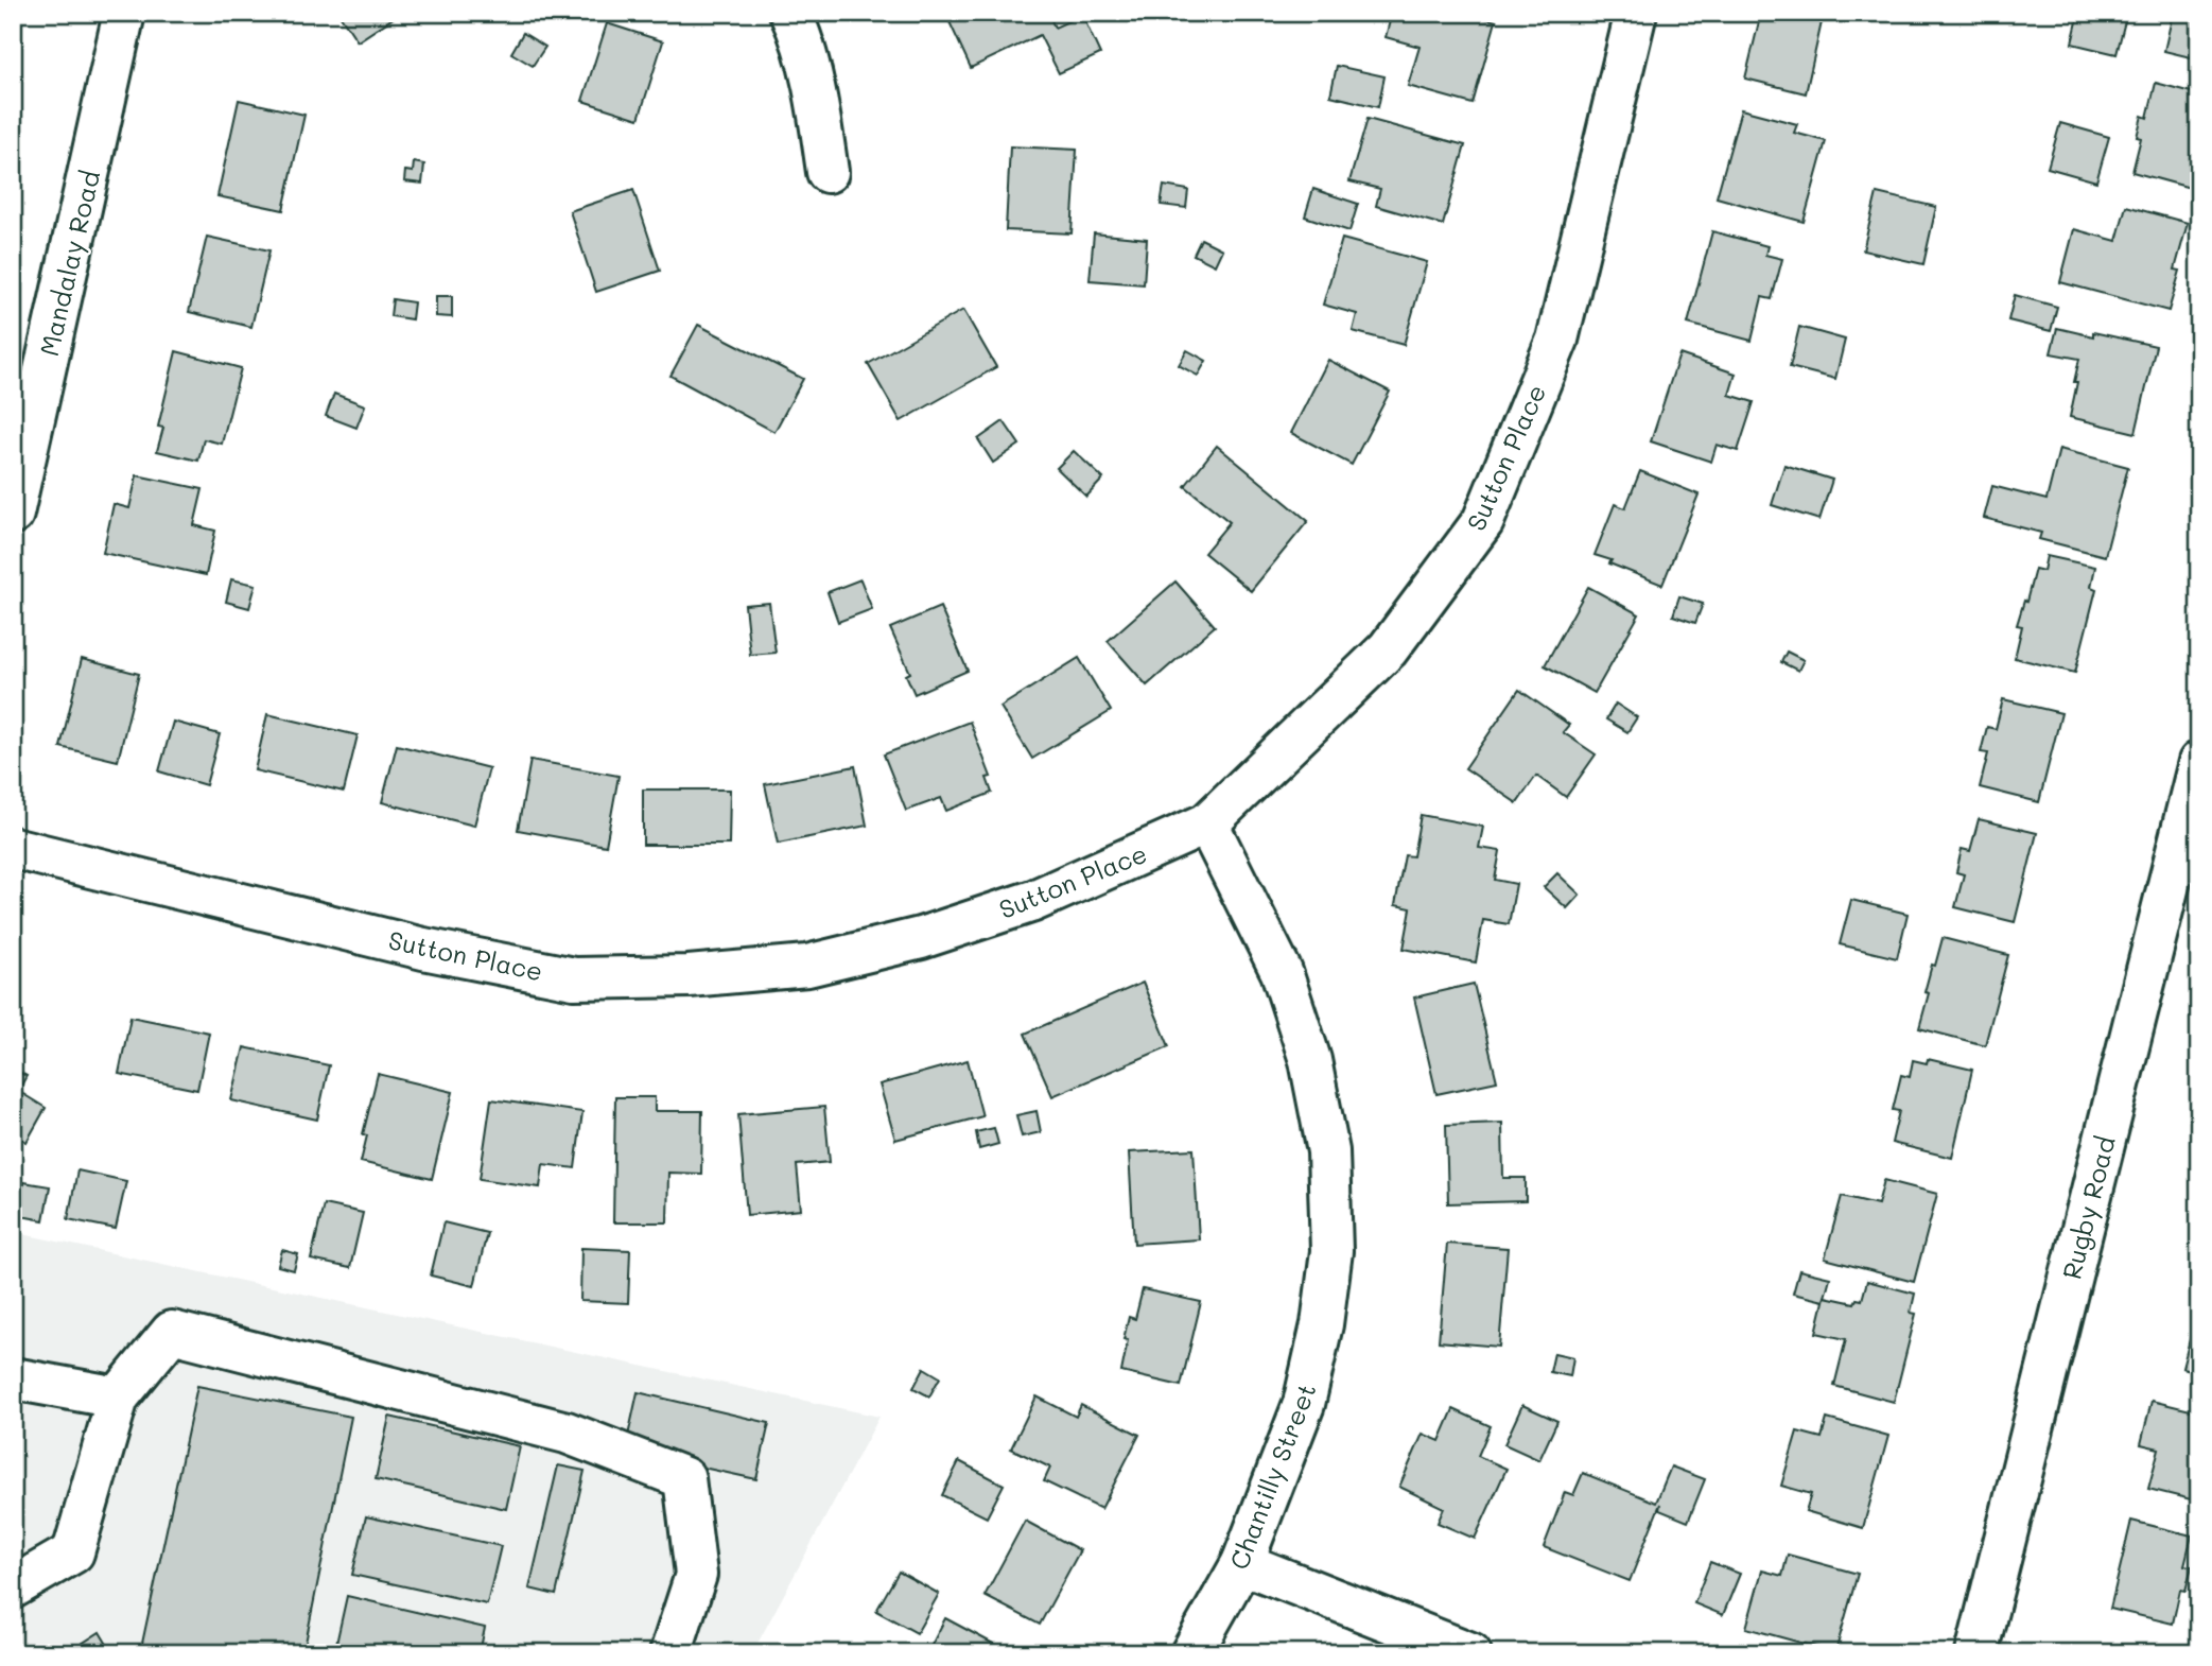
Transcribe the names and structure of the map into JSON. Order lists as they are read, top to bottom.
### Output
{
  "streets": {
    "street": [
      "Mandalay Road",
      "Sutton Place",
      "Rugby Road",
      "Chantilly Street"
    ]
  },
  "crossings": [
    ["Sutton Place", "Chantilly Street"]
  ]
}
